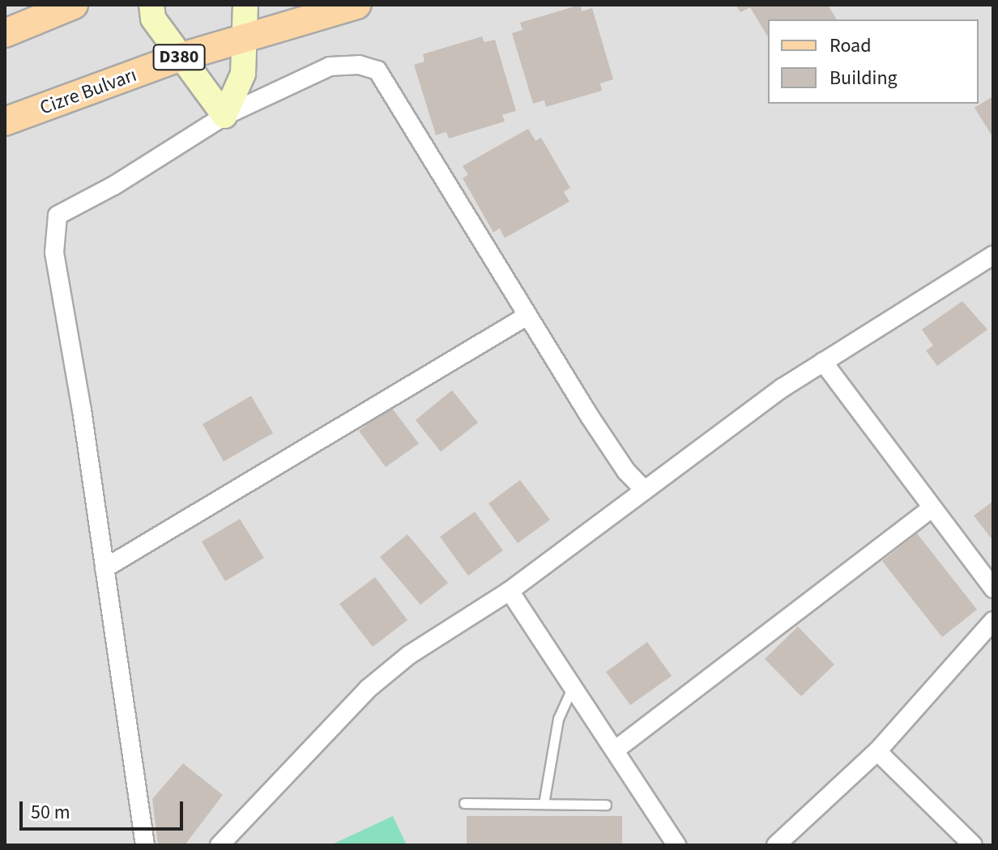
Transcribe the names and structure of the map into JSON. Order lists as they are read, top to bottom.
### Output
{
  "streets": {
    "main road": ["D380", "Cizre Bulvarı"]
  },
  "legend": ["Road", "Building"],
  "scale_bar": "50 m"
}
